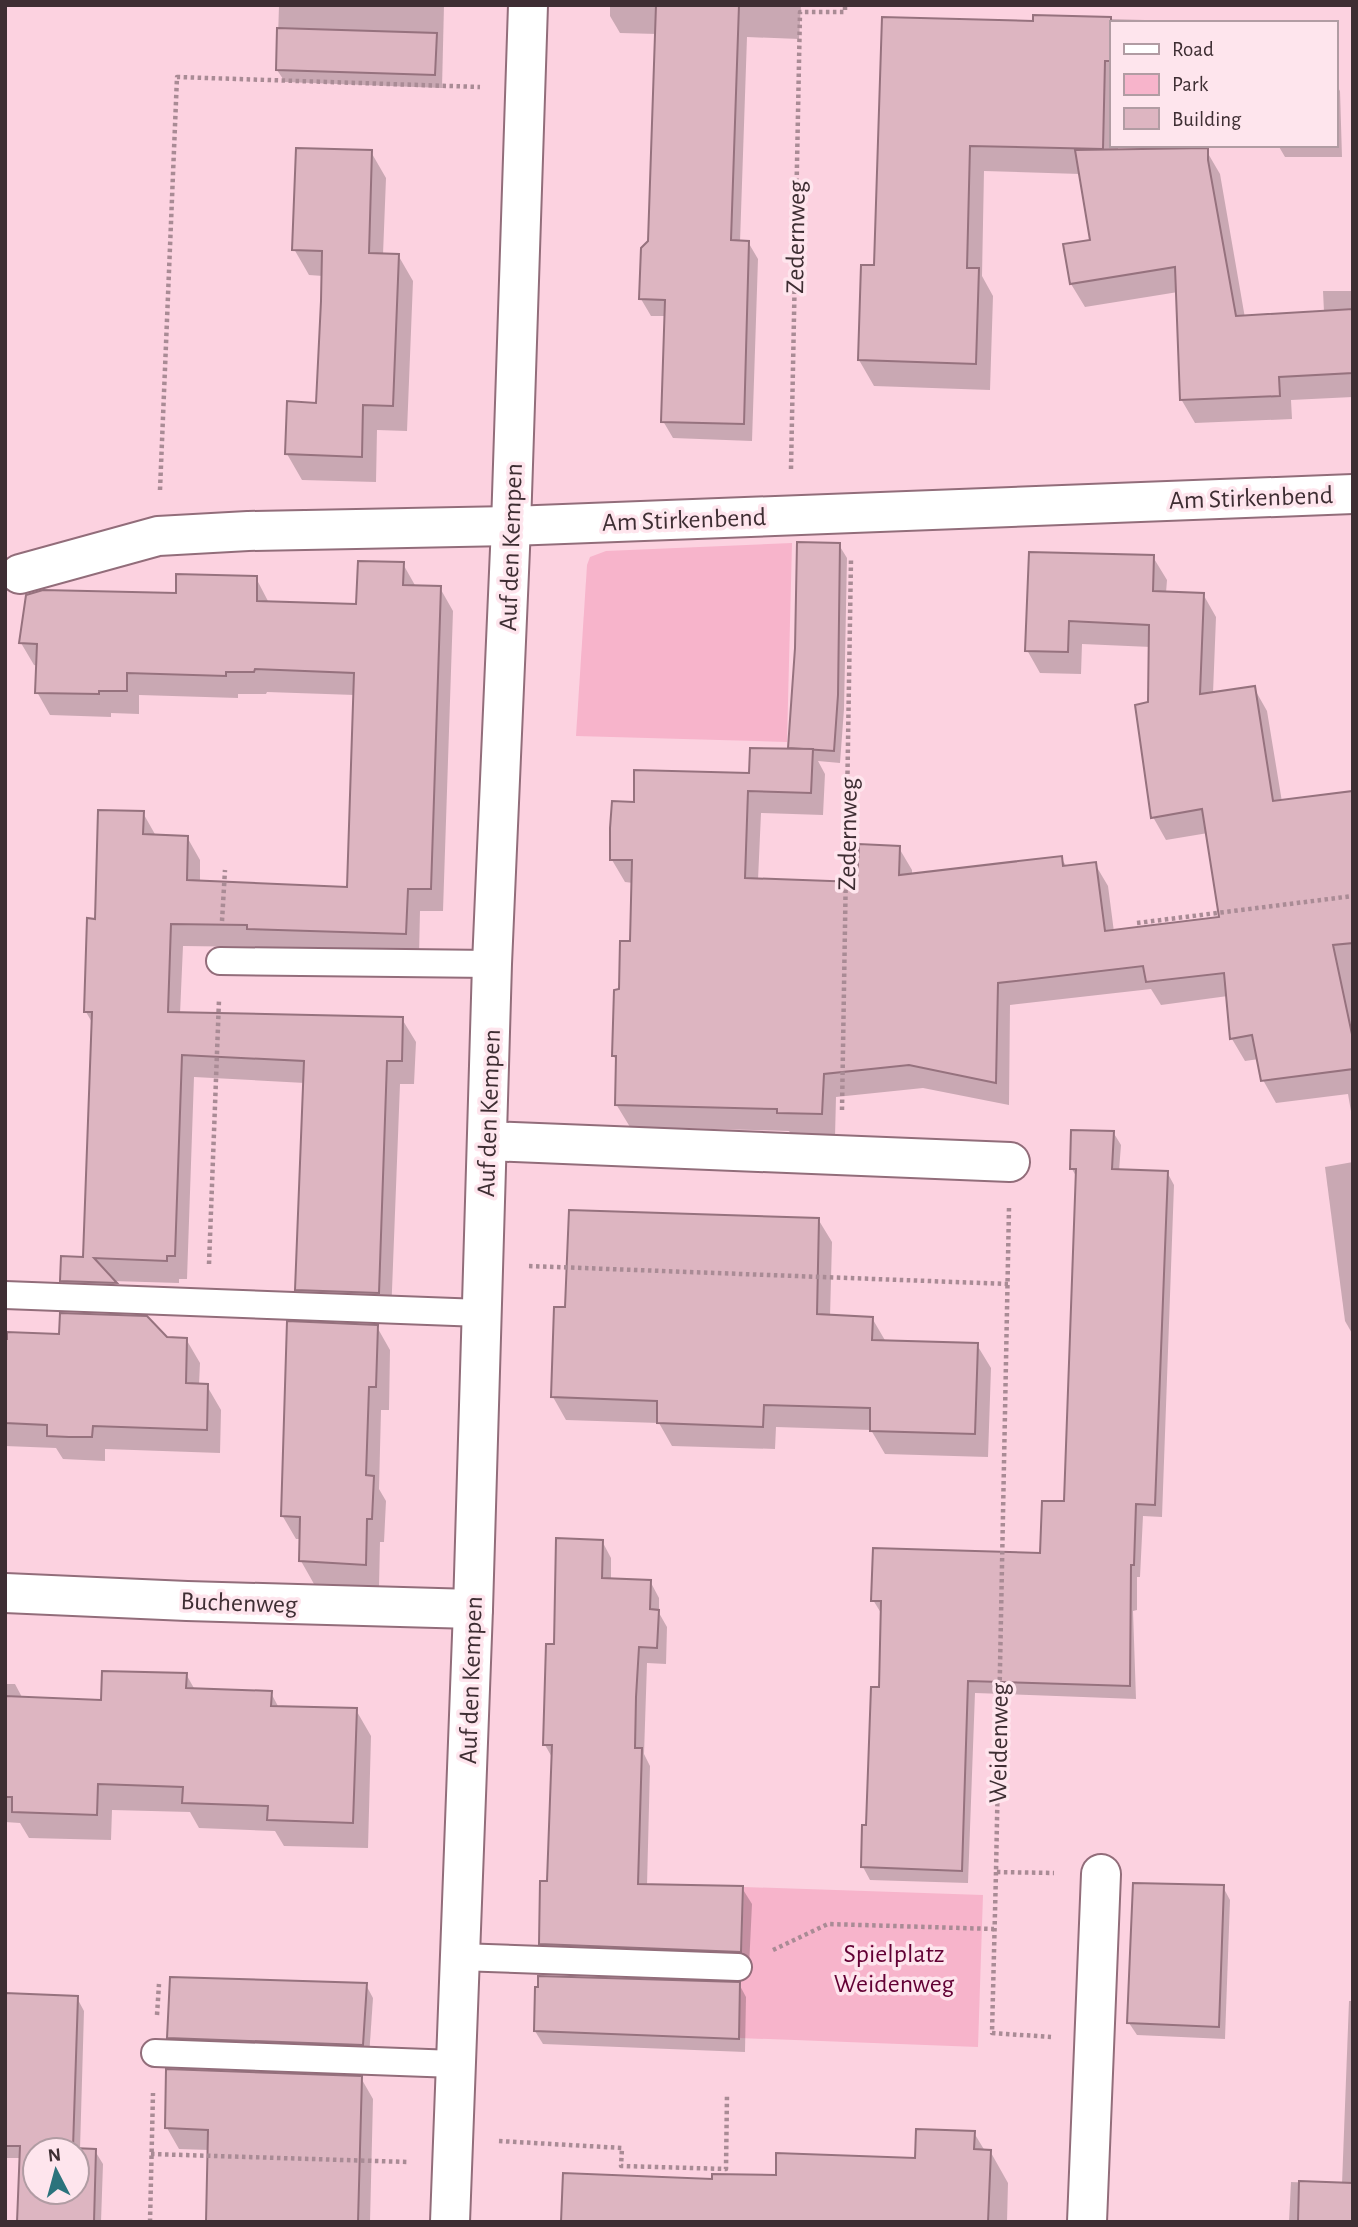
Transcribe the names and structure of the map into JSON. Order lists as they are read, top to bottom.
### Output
{
  "streets": {
    "street": ["Am Stirkenbend", "Auf den Kempen", "Buchenweg"],
    "path": ["Zedernweg", "Weidenweg"]
  },
  "crossings": [
    ["Zedernweg", "Am Stirkenbend"],
    ["Am Stirkenbend", "Auf den Kempen"],
    ["Auf den Kempen", "Buchenweg"]
  ],
  "parks": ["Spielplatz Weidenweg"],
  "legend": ["Road", "Park", "Building"],
  "north": "top"
}
